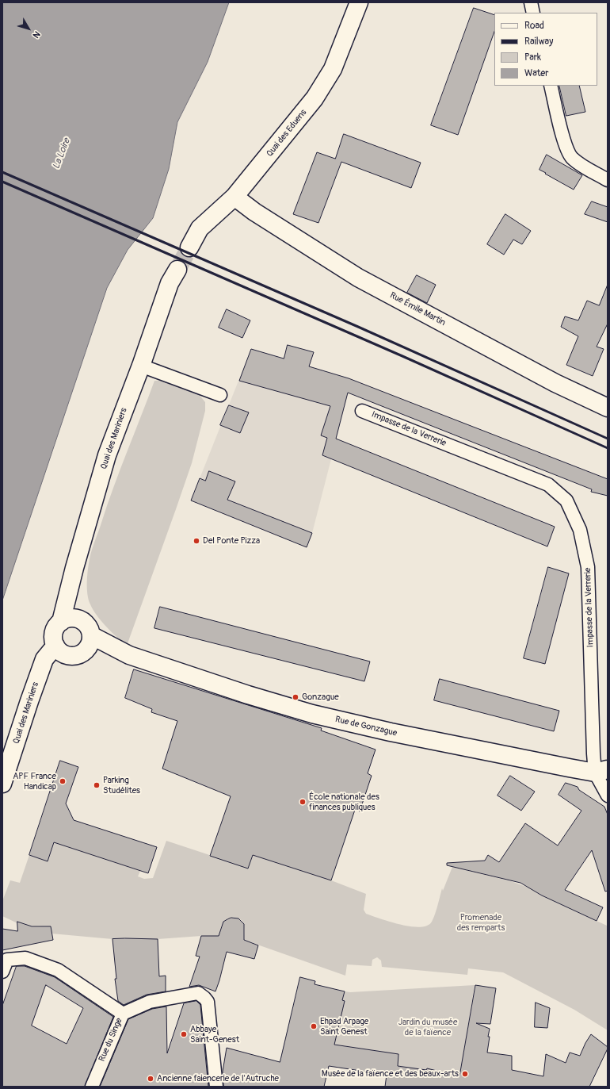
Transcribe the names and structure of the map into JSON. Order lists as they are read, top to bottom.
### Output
{
  "streets": {
    "street": [
      "Quai des Eduens",
      "Rue Émile Martin",
      "Impasse de la Verrerie",
      "Quai des Mariniers",
      "Rue de Gonzague",
      "Rue du Singe"
    ]
  },
  "crossings": [
    ["Quai des Eduens", "Rue Émile Martin"],
    ["Impasse de la Verrerie", "Rue de Gonzague"],
    ["Quai des Mariniers", "Rue de Gonzague"]
  ],
  "water": ["La Loire"],
  "parks": ["Promenade des remparts", "Jardin du musée de la faïence"],
  "places": [
    "Del Ponte Pizza",
    "Gonzague",
    "APF France Handicap",
    "Parking Studélites",
    "École nationale des finances publiques",
    "Ehpad Arpage Saint Genest",
    "Abbaye Saint-Genest",
    "Musée de la faïence et des beaux-arts",
    "Ancienne faiencerie de l'Autruche"
  ],
  "legend": [
    "Road",
    "Railway",
    "Park",
    "Water"
  ],
  "north": "bottom right"
}
